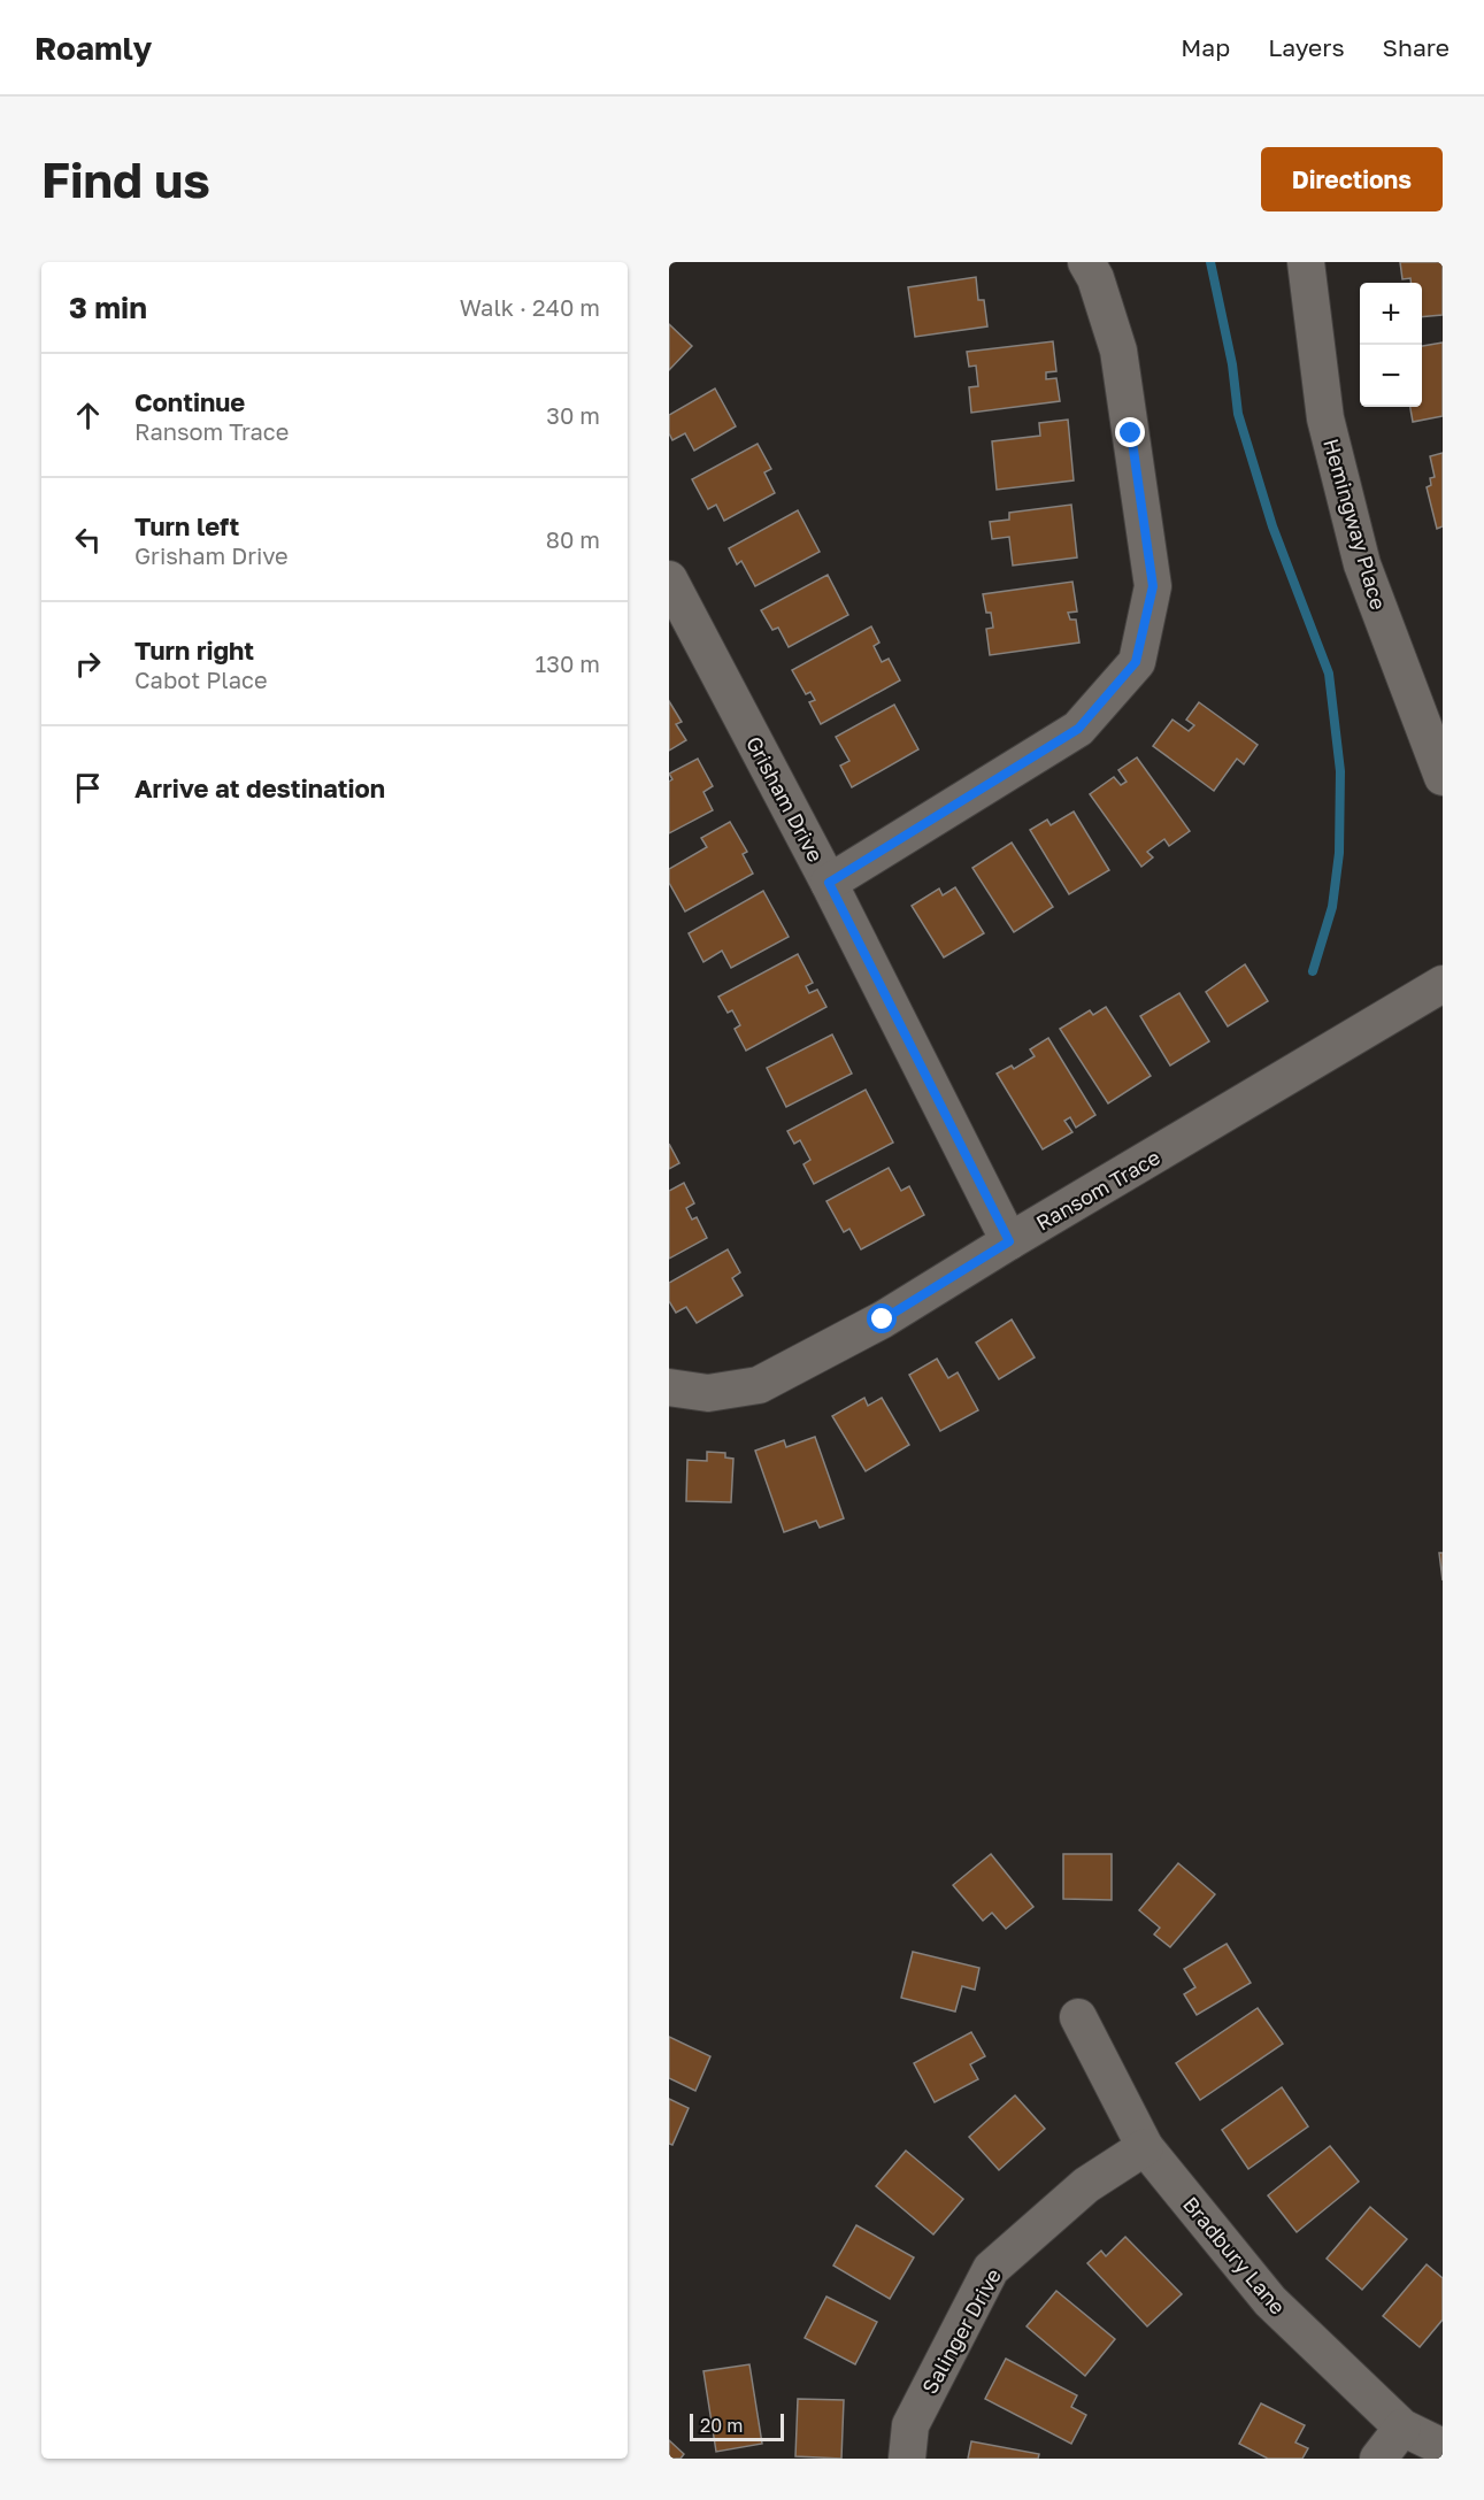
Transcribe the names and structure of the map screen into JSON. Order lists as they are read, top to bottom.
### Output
{
  "streets": {
    "street": [
      "Hemingway Place",
      "Grisham Drive",
      "Ransom Trace",
      "Bradbury Lane",
      "Salinger Drive"
    ]
  },
  "crossings": [
    ["Grisham Drive", "Ransom Trace"],
    ["Bradbury Lane", "Salinger Drive"]
  ],
  "scale_bar": "20 m",
  "page": {
    "header": "Roamly",
    "nav": ["Map", "Layers", "Share"],
    "buttons": "Directions",
    "title": "Find us",
    "heading": ["3 min", "Walk · 240 m"],
    "map_buttons": ["+", "−"],
    "list": [
      ["Continue", "Ransom Trace", "30 m"],
      ["Turn left", "Grisham Drive", "80 m"],
      ["Turn right", "Cabot Place", "130 m"],
      "Arrive at destination"
    ],
    "scale": "20 m"
  }
}
